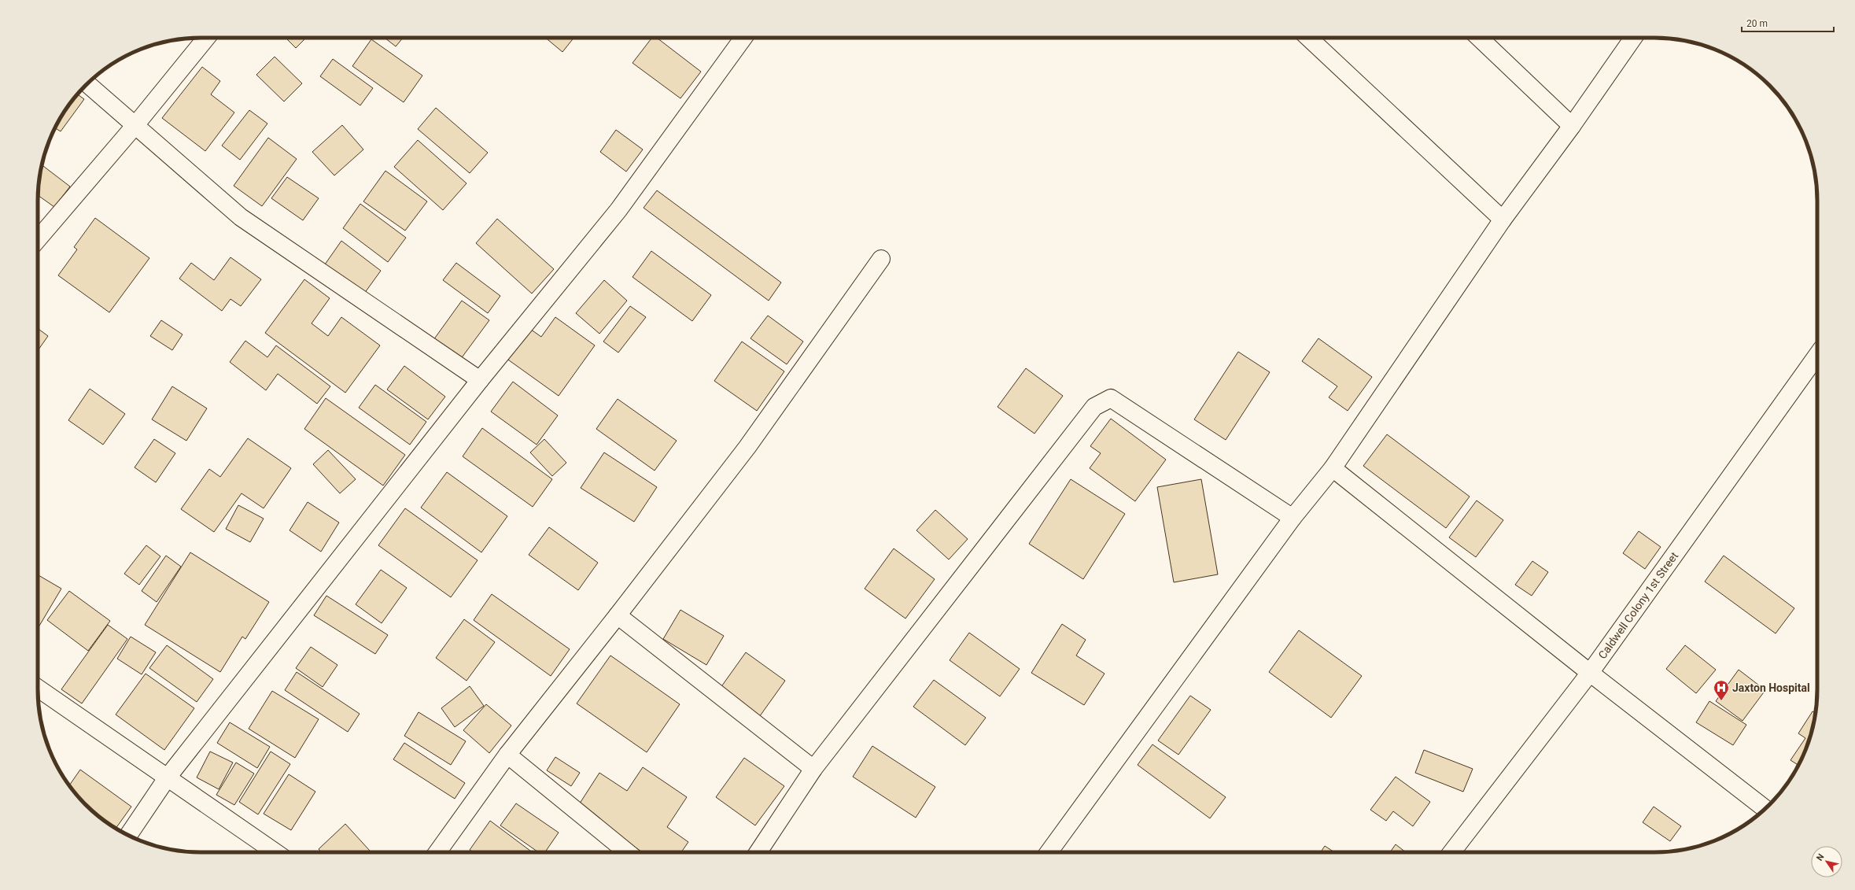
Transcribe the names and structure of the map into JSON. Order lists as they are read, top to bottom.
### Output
{
  "streets": {
    "street": ["Caldwell Colony 1st Street"]
  },
  "places": {
    "hospital": ["Jaxton Hospital"]
  },
  "scale_bar": "20 m",
  "north": "top left"
}
